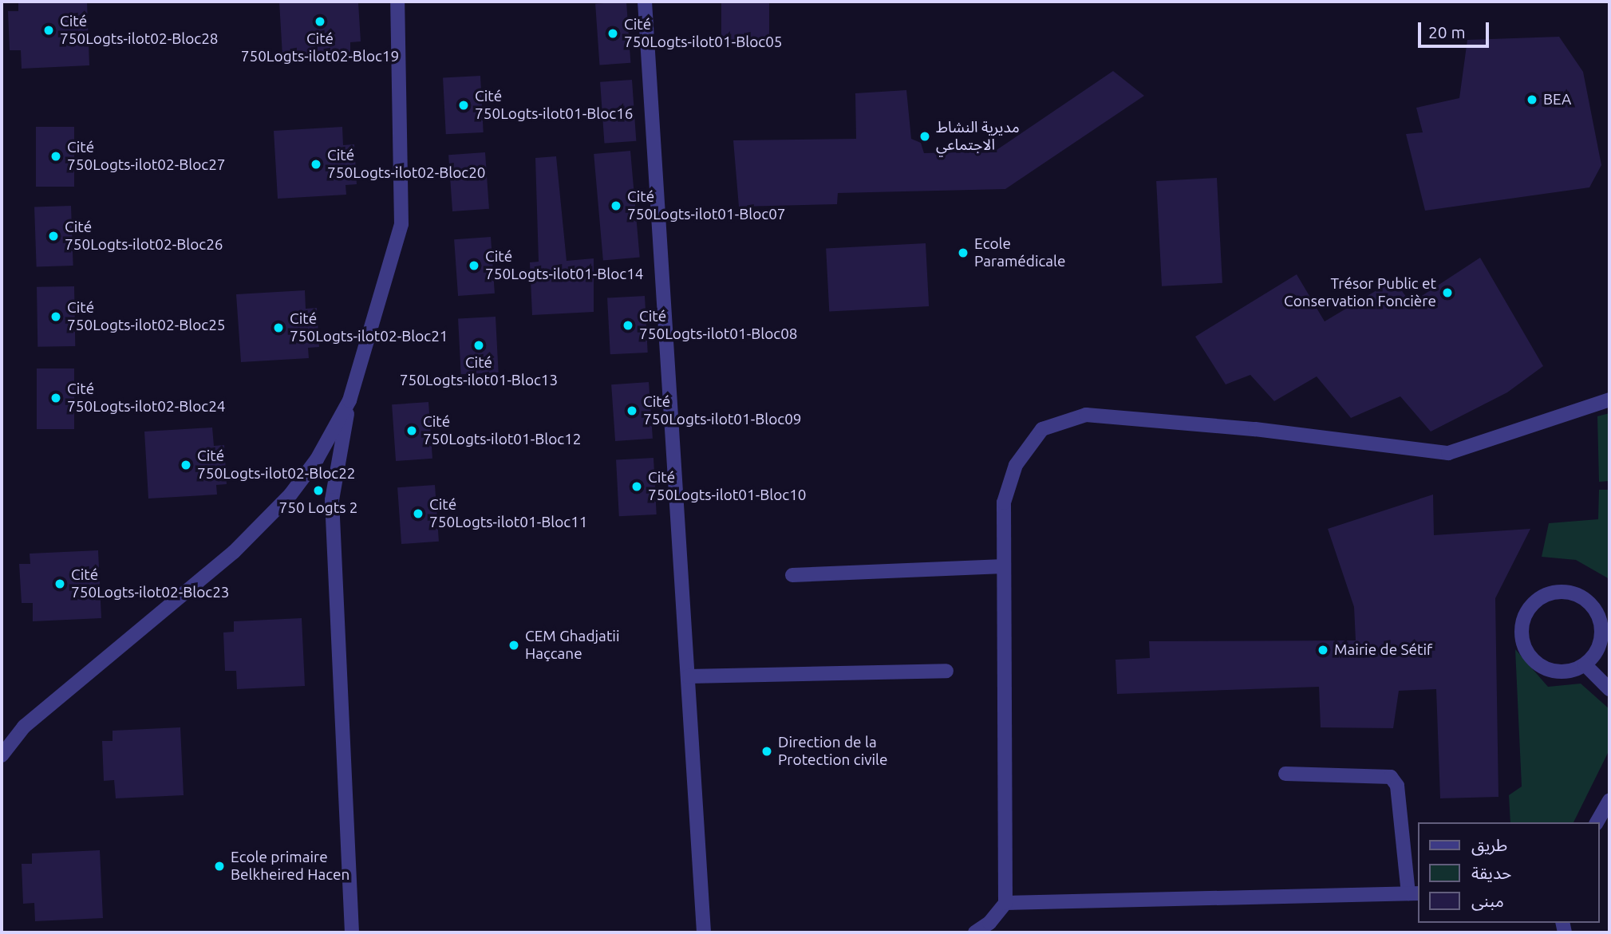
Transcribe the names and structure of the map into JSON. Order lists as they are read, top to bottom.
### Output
{
  "places": [
    "Cité 750Logts-ilot02-Bloc19",
    "Cité 750Logts-ilot02-Bloc28",
    "Cité 750Logts-ilot01-Bloc05",
    "BEA",
    "Cité 750Logts-ilot01-Bloc16",
    "مديرية النشاط الاجتماعي",
    "Cité 750Logts-ilot02-Bloc27",
    "Cité 750Logts-ilot02-Bloc20",
    "Cité 750Logts-ilot01-Bloc07",
    "Cité 750Logts-ilot02-Bloc26",
    "Ecole Paramédicale",
    "Cité 750Logts-ilot01-Bloc14",
    "Trésor Public et Conservation Foncière",
    "Cité 750Logts-ilot02-Bloc25",
    "Cité 750Logts-ilot01-Bloc08",
    "Cité 750Logts-ilot02-Bloc21",
    "Cité 750Logts-ilot01-Bloc13",
    "Cité 750Logts-ilot02-Bloc24",
    "Cité 750Logts-ilot01-Bloc09",
    "Cité 750Logts-ilot01-Bloc12",
    "Cité 750Logts-ilot02-Bloc22",
    "Cité 750Logts-ilot01-Bloc10",
    "750 Logts 2",
    "Cité 750Logts-ilot01-Bloc11",
    "Cité 750Logts-ilot02-Bloc23",
    "CEM Ghadjatii Haçcane",
    "Mairie de Sétif",
    "Direction de la Protection civile",
    "Ecole primaire Belkheired Hacen"
  ],
  "legend": ["طريق", "حديقة", "مبنى"],
  "scale_bar": "20 m"
}
